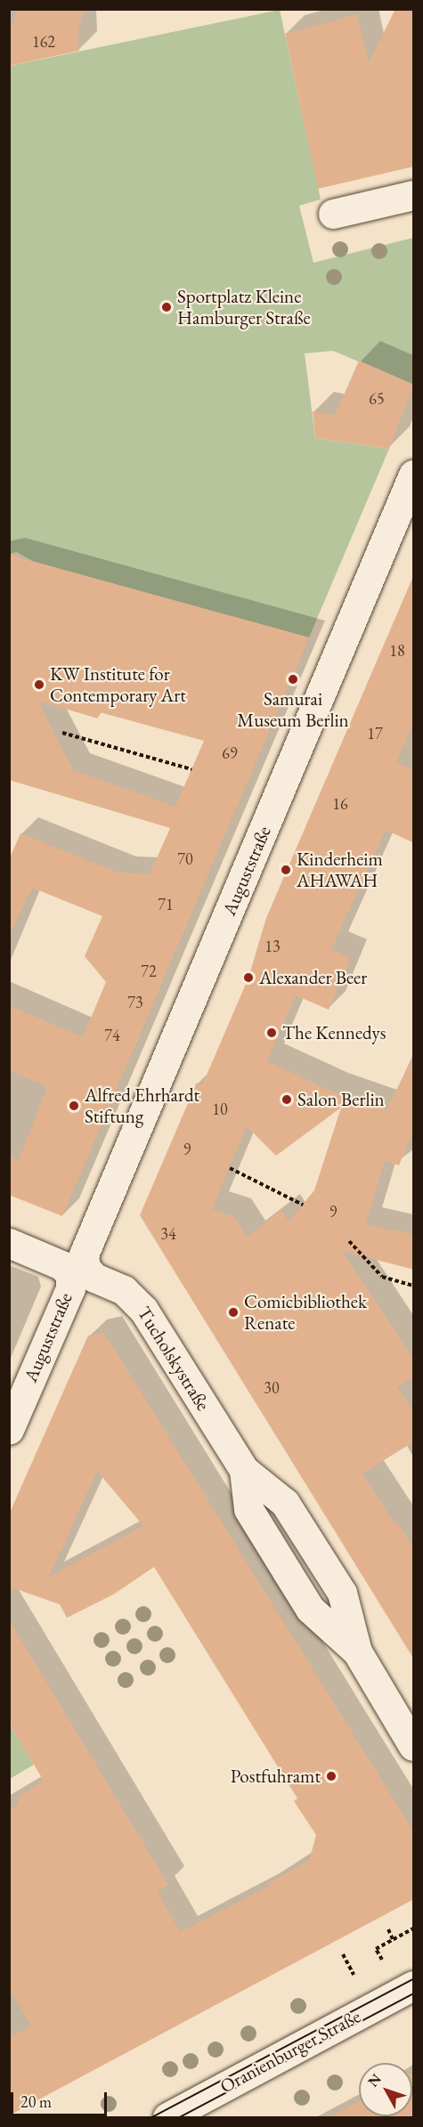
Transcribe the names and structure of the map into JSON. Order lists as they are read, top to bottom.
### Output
{
  "streets": {
    "street": ["Auguststraße", "Tucholskystraße", "Oranienburger Straße"]
  },
  "crossings": [
    ["Auguststraße", "Tucholskystraße"]
  ],
  "places": [
    "Sportplatz Kleine Hamburger Straße",
    "Samurai Museum Berlin",
    "KW Institute for Contemporary Art",
    "Kinderheim AHAWAH",
    "Alexander Beer",
    "The Kennedys",
    "Salon Berlin",
    "Alfred Ehrhardt Stiftung",
    "Comicbibliothek Renate",
    "Postfuhramt"
  ],
  "house_numbers": [
    "162",
    "65",
    "18",
    "17",
    "69",
    "16",
    "70",
    "71",
    "13",
    "72",
    "73",
    "74",
    "10",
    "9",
    "9",
    "34",
    "30"
  ],
  "scale_bar": "20 m",
  "north": "top left"
}
